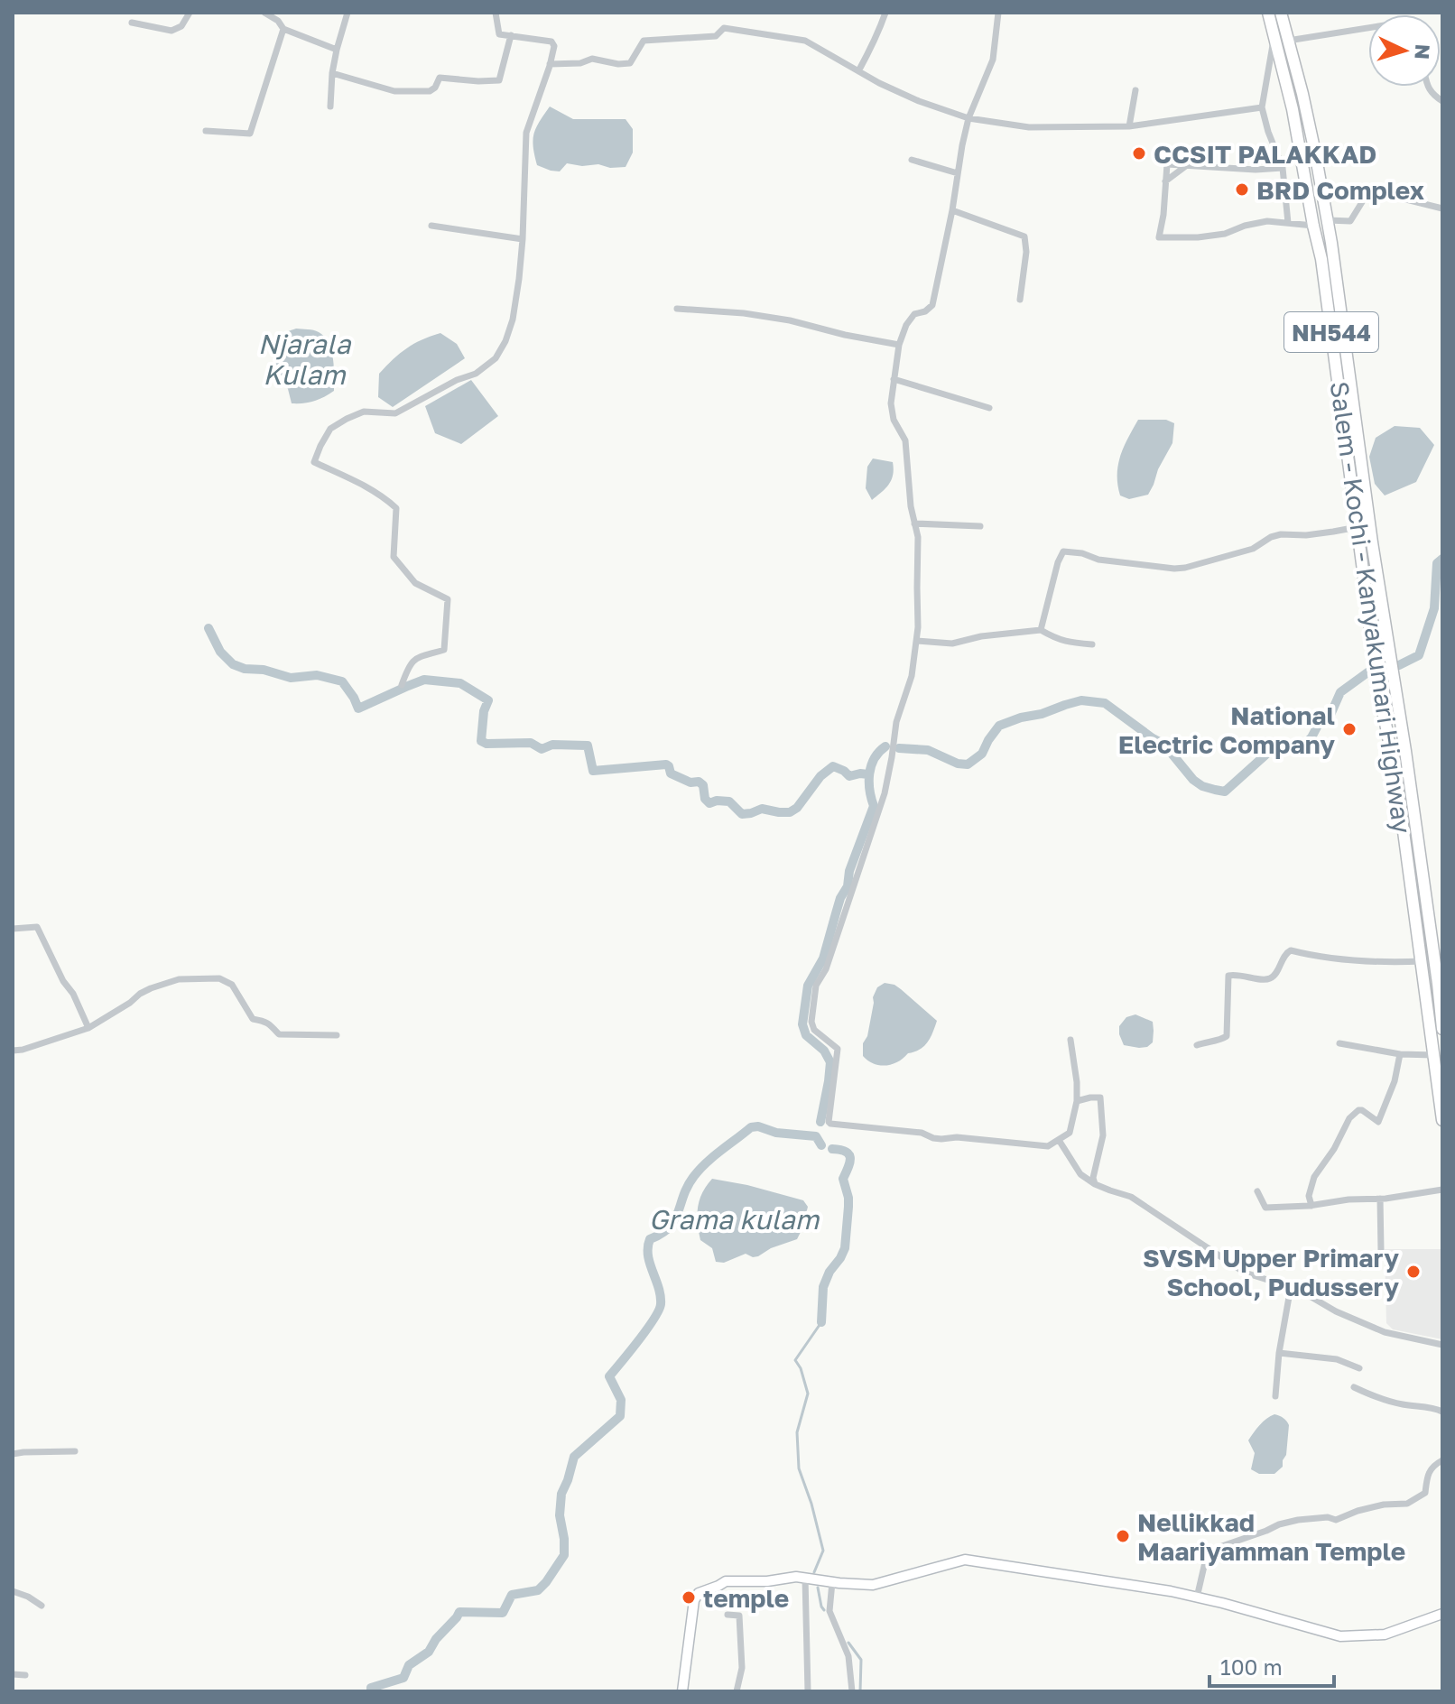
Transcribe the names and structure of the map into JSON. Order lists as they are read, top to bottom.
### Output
{
  "streets": {
    "highway": ["NH544", "Salem - Kochi - Kanyakumari Highway"]
  },
  "water": ["Njarala Kulam", "Grama kulam"],
  "places": [
    "CCSIT PALAKKAD",
    "BRD Complex",
    "National Electric Company",
    "SVSM Upper Primary School, Pudussery",
    "Nellikkad Maariyamman Temple",
    "temple"
  ],
  "scale_bar": "100 m",
  "north": "right"
}
